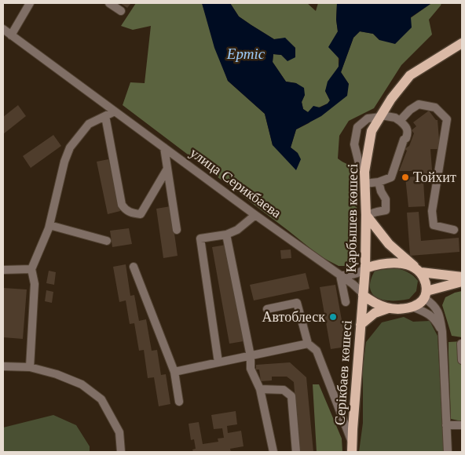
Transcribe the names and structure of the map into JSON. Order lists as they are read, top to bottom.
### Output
{
  "streets": {
    "main road": ["Қарбышев көшесі", "Серікбаев көшесі"],
    "street": ["улица Серикбаева"]
  },
  "crossings": [
    ["улица Серикбаева", "Қарбышев көшесі"],
    ["улица Серикбаева", "Серікбаев көшесі"],
    ["Қарбышев көшесі", "Серікбаев көшесі"]
  ],
  "water": ["Ертіс"],
  "places": ["Тойхит", "Автоблеск"]
}
